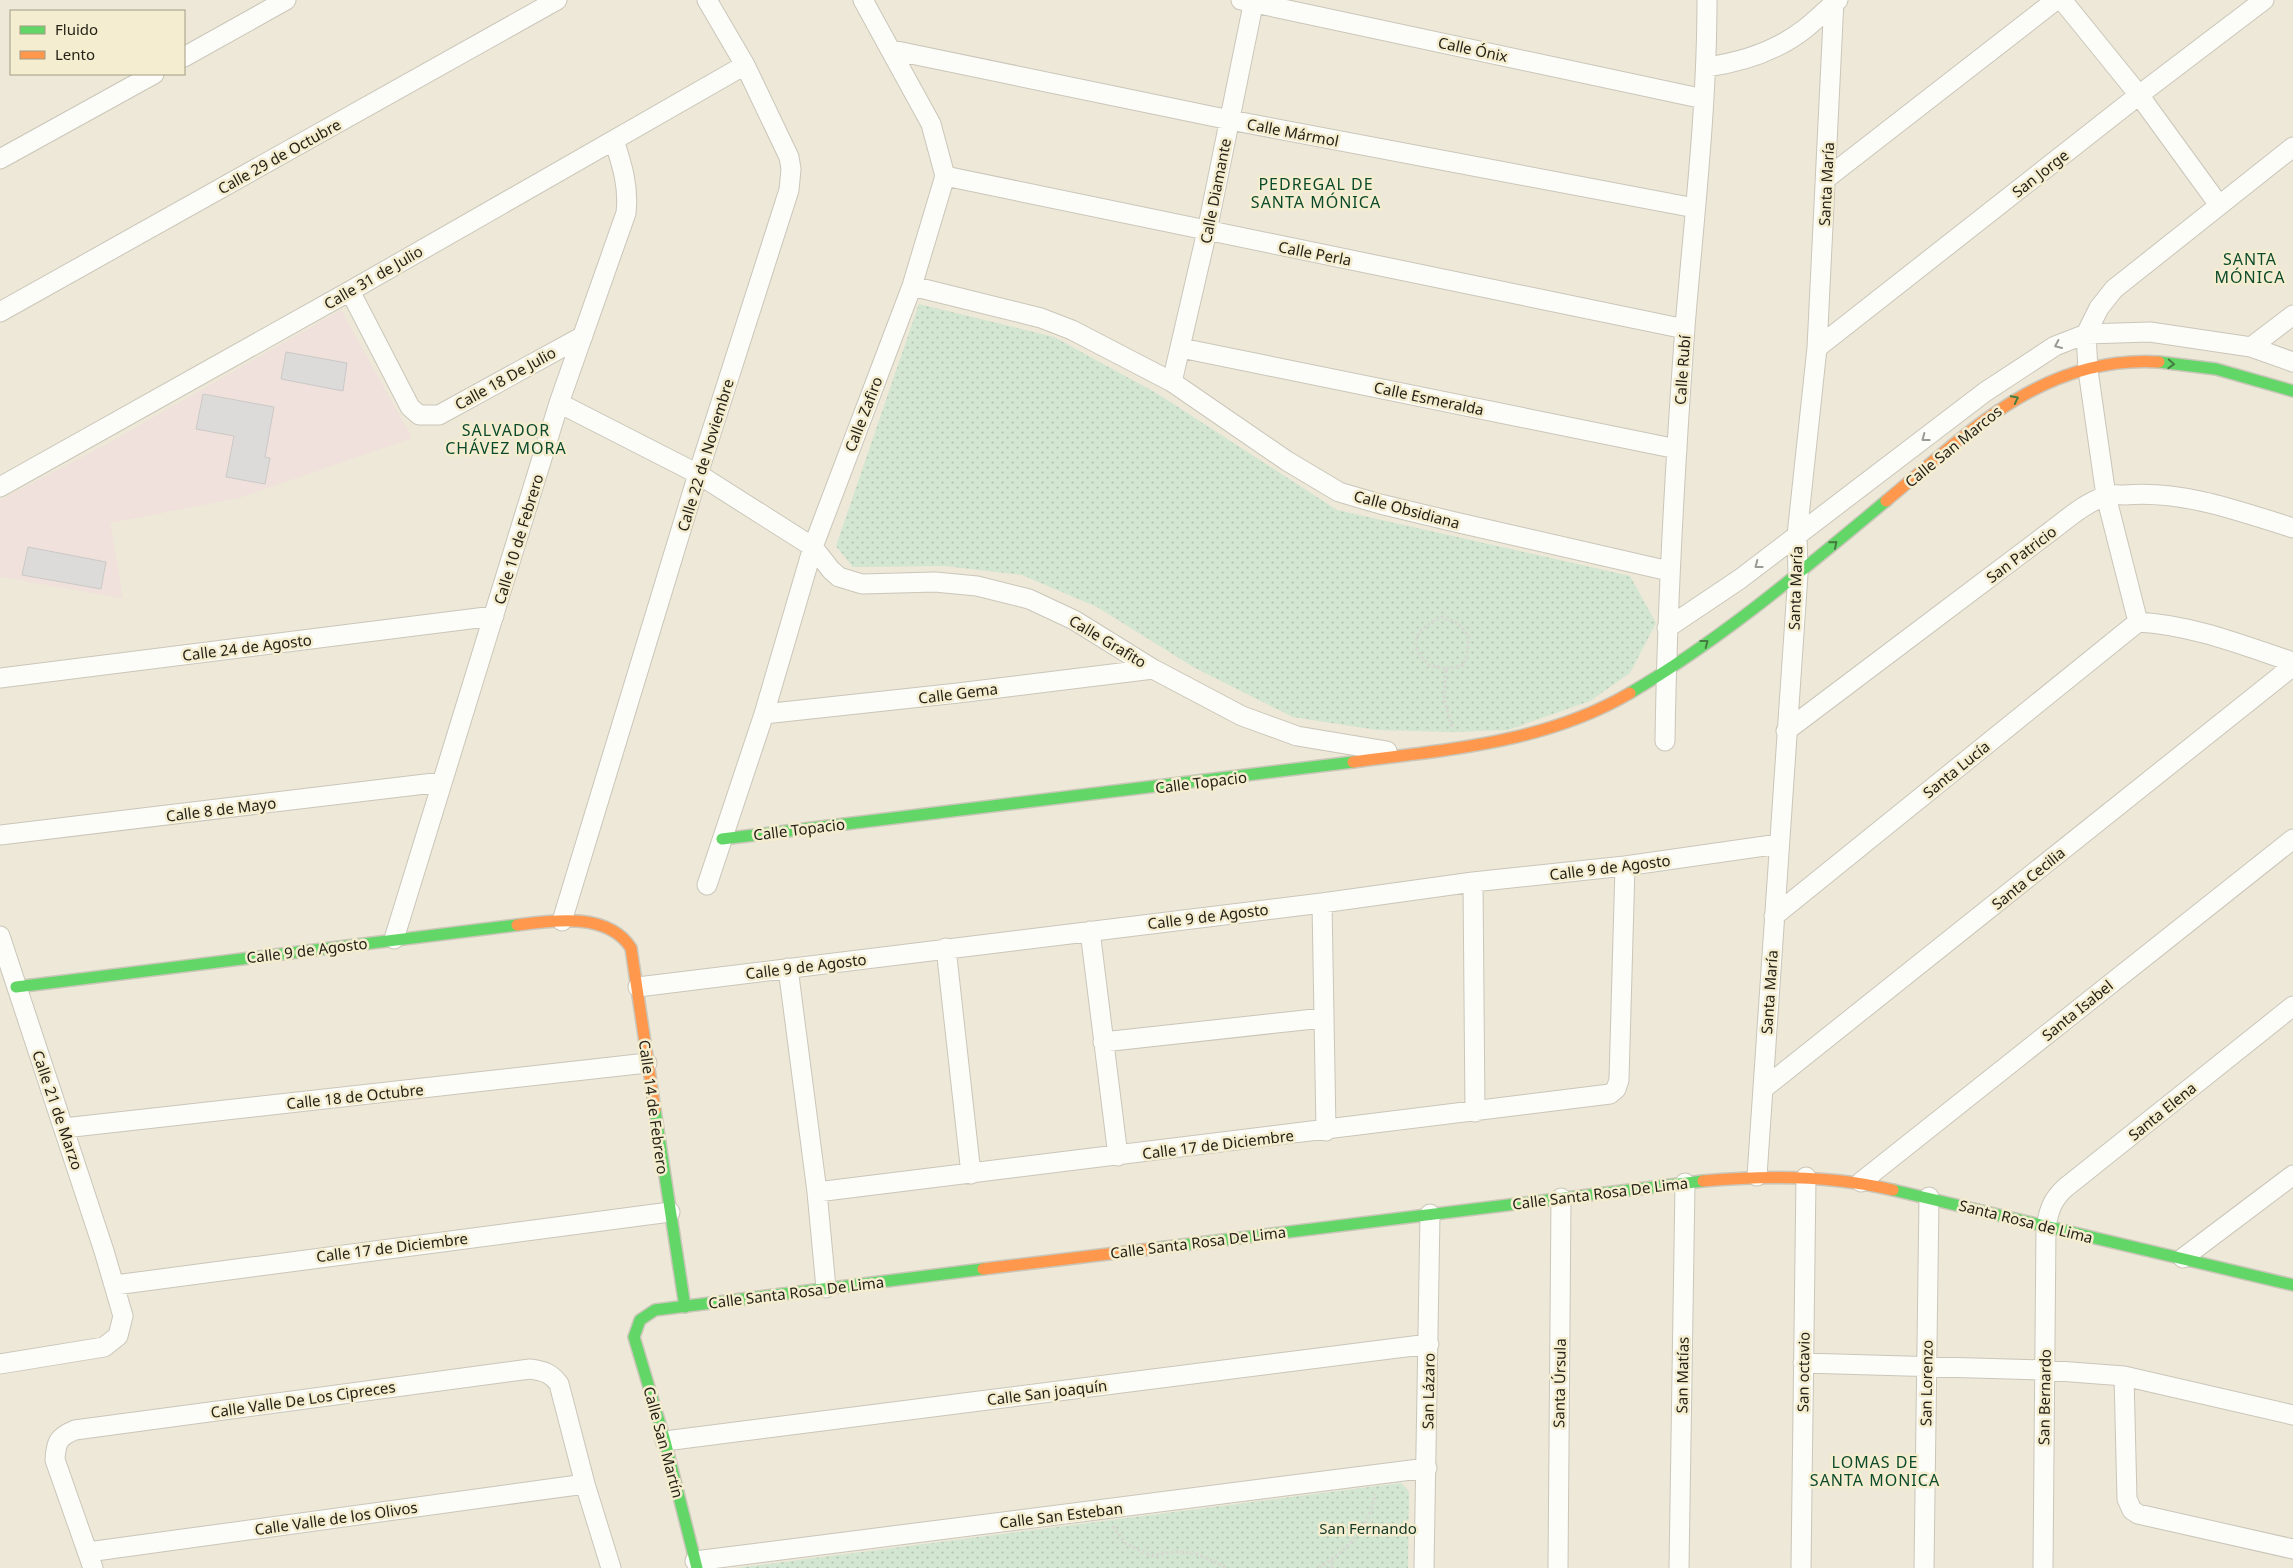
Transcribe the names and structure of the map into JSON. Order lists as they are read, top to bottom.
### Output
{
  "streets": {
    "street": [
      "Calle Ónix",
      "Calle Mármol",
      "Calle 29 de Octubre",
      "San Jorge",
      "Santa María",
      "Calle Diamante",
      "Calle Perla",
      "Calle 31 de Julio",
      "Calle Rubí",
      "Calle 18 De Julio",
      "Calle Esmeralda",
      "Calle Zafiro",
      "Calle San Marcos",
      "Calle 22 de Noviembre",
      "Calle Obsidiana",
      "Calle 10 de Febrero",
      "San Patricio",
      "Calle Grafito",
      "Calle 24 de Agosto",
      "Calle Gema",
      "Santa Lucía",
      "Calle Topacio",
      "Calle 8 de Mayo",
      "Calle 9 de Agosto",
      "Santa Cecilia",
      "Santa Isabel",
      "Calle 18 de Octubre",
      "Calle 14 de Febrero",
      "Calle 21 de Marzo",
      "Santa Elena",
      "Calle 17 de Diciembre",
      "Calle Santa Rosa De Lima",
      "Santa Rosa de Lima",
      "San octavio",
      "San Matías",
      "Santa Úrsula",
      "San Lorenzo",
      "San Lázaro",
      "Calle San joaquín",
      "San Bernardo",
      "Calle Valle De Los Cipreces",
      "Calle San Martín",
      "Calle San Esteban",
      "Calle Valle de los Olivos"
    ]
  },
  "crossings": [
    ["Calle Ónix", "Calle Diamante"],
    ["Calle Ónix", "Calle Rubí"],
    ["Calle Mármol", "Calle Diamante"],
    ["Calle Mármol", "Calle Rubí"],
    ["San Jorge", "Santa María"],
    ["Santa María", "Calle San Marcos"],
    ["Santa María", "San Patricio"],
    ["Santa María", "Santa Lucía"],
    ["Santa María", "Calle 9 de Agosto"],
    ["Santa María", "Santa Cecilia"],
    ["Santa María", "Calle Santa Rosa De Lima"],
    ["Santa María", "Santa Rosa de Lima"],
    ["Calle Diamante", "Calle Perla"],
    ["Calle Diamante", "Calle Esmeralda"],
    ["Calle Diamante", "Calle Obsidiana"],
    ["Calle Perla", "Calle Rubí"],
    ["Calle Perla", "Calle Zafiro"],
    ["Calle 31 de Julio", "Calle 18 De Julio"],
    ["Calle 31 de Julio", "Calle 22 de Noviembre"],
    ["Calle 31 de Julio", "Calle 10 de Febrero"],
    ["Calle Rubí", "Calle Esmeralda"],
    ["Calle Rubí", "Calle San Marcos"],
    ["Calle Rubí", "Calle Obsidiana"],
    ["Calle Rubí", "Calle Topacio"],
    ["Calle 18 De Julio", "Calle 10 de Febrero"],
    ["Calle Zafiro", "Calle Obsidiana"],
    ["Calle Zafiro", "Calle Grafito"],
    ["Calle Zafiro", "Calle Gema"],
    ["Calle Zafiro", "Calle Topacio"],
    ["Calle San Marcos", "Calle Topacio"],
    ["Calle 22 de Noviembre", "Calle 9 de Agosto"],
    ["Calle 10 de Febrero", "Calle 24 de Agosto"],
    ["Calle 10 de Febrero", "Calle 8 de Mayo"],
    ["Calle 10 de Febrero", "Calle 9 de Agosto"],
    ["Calle Grafito", "Calle Gema"],
    ["Calle Grafito", "Calle Topacio"],
    ["Calle 9 de Agosto", "Calle 14 de Febrero"],
    ["Calle 9 de Agosto", "Calle 21 de Marzo"],
    ["Calle 9 de Agosto", "Calle 17 de Diciembre"],
    ["Santa Isabel", "Santa Rosa de Lima"],
    ["Calle 18 de Octubre", "Calle 14 de Febrero"],
    ["Calle 18 de Octubre", "Calle 21 de Marzo"],
    ["Calle 14 de Febrero", "Calle 17 de Diciembre"],
    ["Calle 14 de Febrero", "Calle Santa Rosa De Lima"],
    ["Calle 21 de Marzo", "Calle 17 de Diciembre"],
    ["Santa Elena", "Santa Rosa de Lima"],
    ["Santa Elena", "San Bernardo"],
    ["Calle Santa Rosa De Lima", "Santa Rosa de Lima"],
    ["Calle Santa Rosa De Lima", "San Matías"],
    ["Calle Santa Rosa De Lima", "Santa Úrsula"],
    ["Calle Santa Rosa De Lima", "San Lázaro"],
    ["Calle Santa Rosa De Lima", "Calle San Martín"],
    ["Santa Rosa de Lima", "San octavio"],
    ["Santa Rosa de Lima", "San Lorenzo"],
    ["Santa Rosa de Lima", "San Bernardo"],
    ["San Lázaro", "Calle San joaquín"],
    ["San Lázaro", "Calle San Esteban"],
    ["Calle San joaquín", "Calle San Martín"],
    ["Calle Valle De Los Cipreces", "Calle Valle de los Olivos"],
    ["Calle San Martín", "Calle San Esteban"]
  ],
  "districts": [
    "PEDREGAL DE SANTA MÓNICA",
    "SANTA MÓNICA",
    "SALVADOR CHÁVEZ MORA",
    "LOMAS DE SANTA MONICA"
  ],
  "parks": ["San Fernando"],
  "legend": ["Fluido", "Lento"]
}
